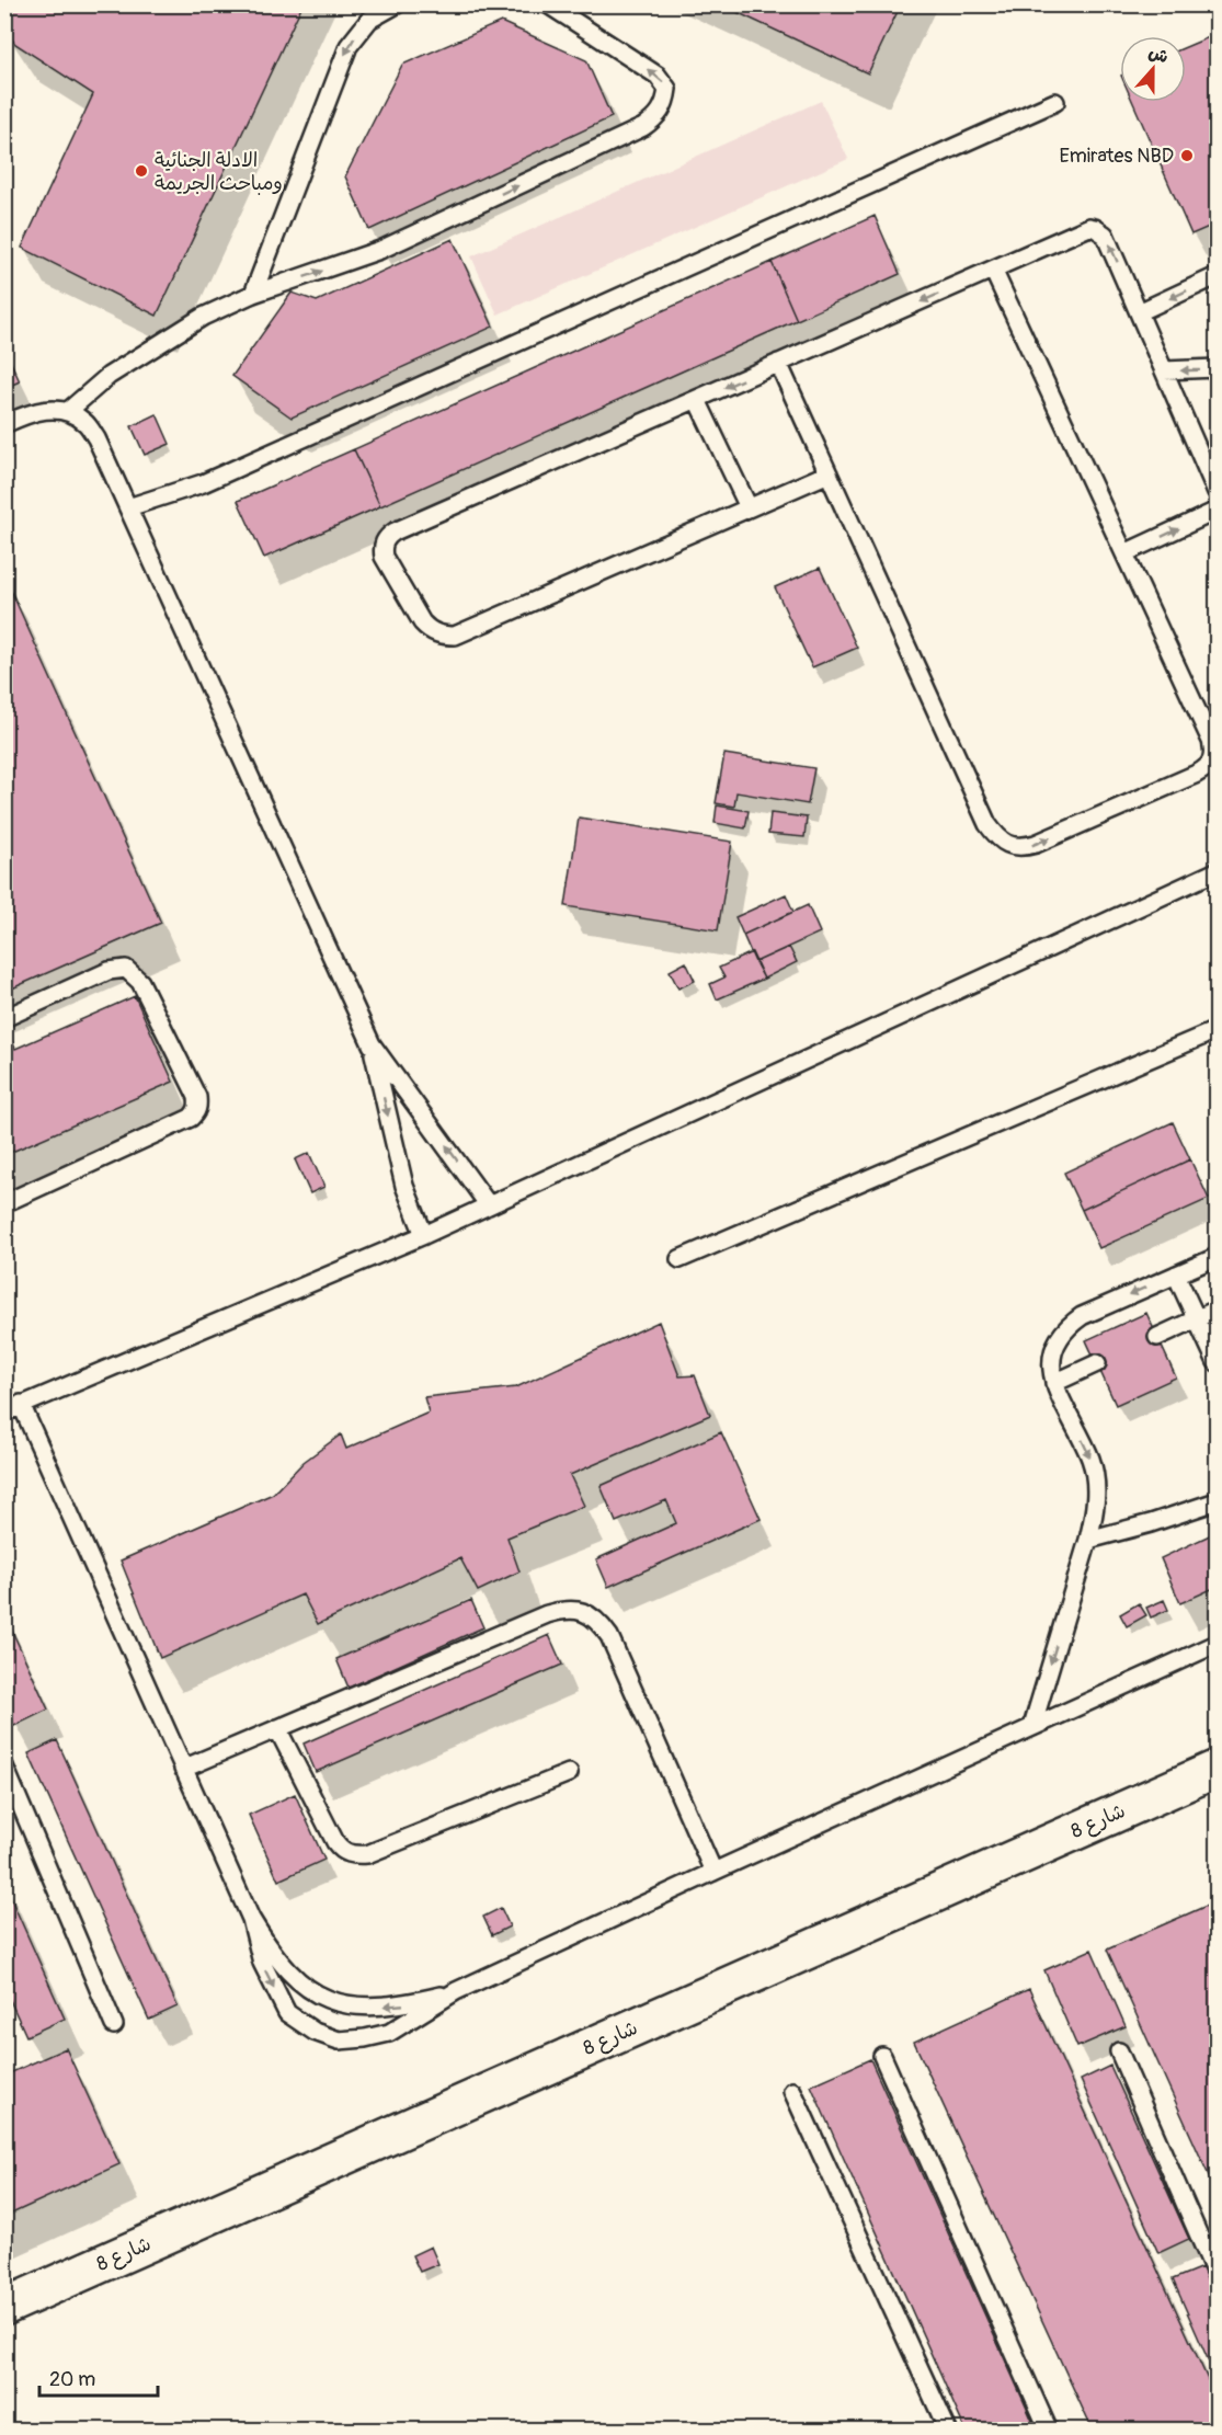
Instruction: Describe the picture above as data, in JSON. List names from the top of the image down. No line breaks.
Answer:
{"streets":{"street":["شارع 8"]},"places":["Emirates NBD","الادلة الجنائية ومباحث الجريمة"],"scale_bar":"20 m","north":"top"}
